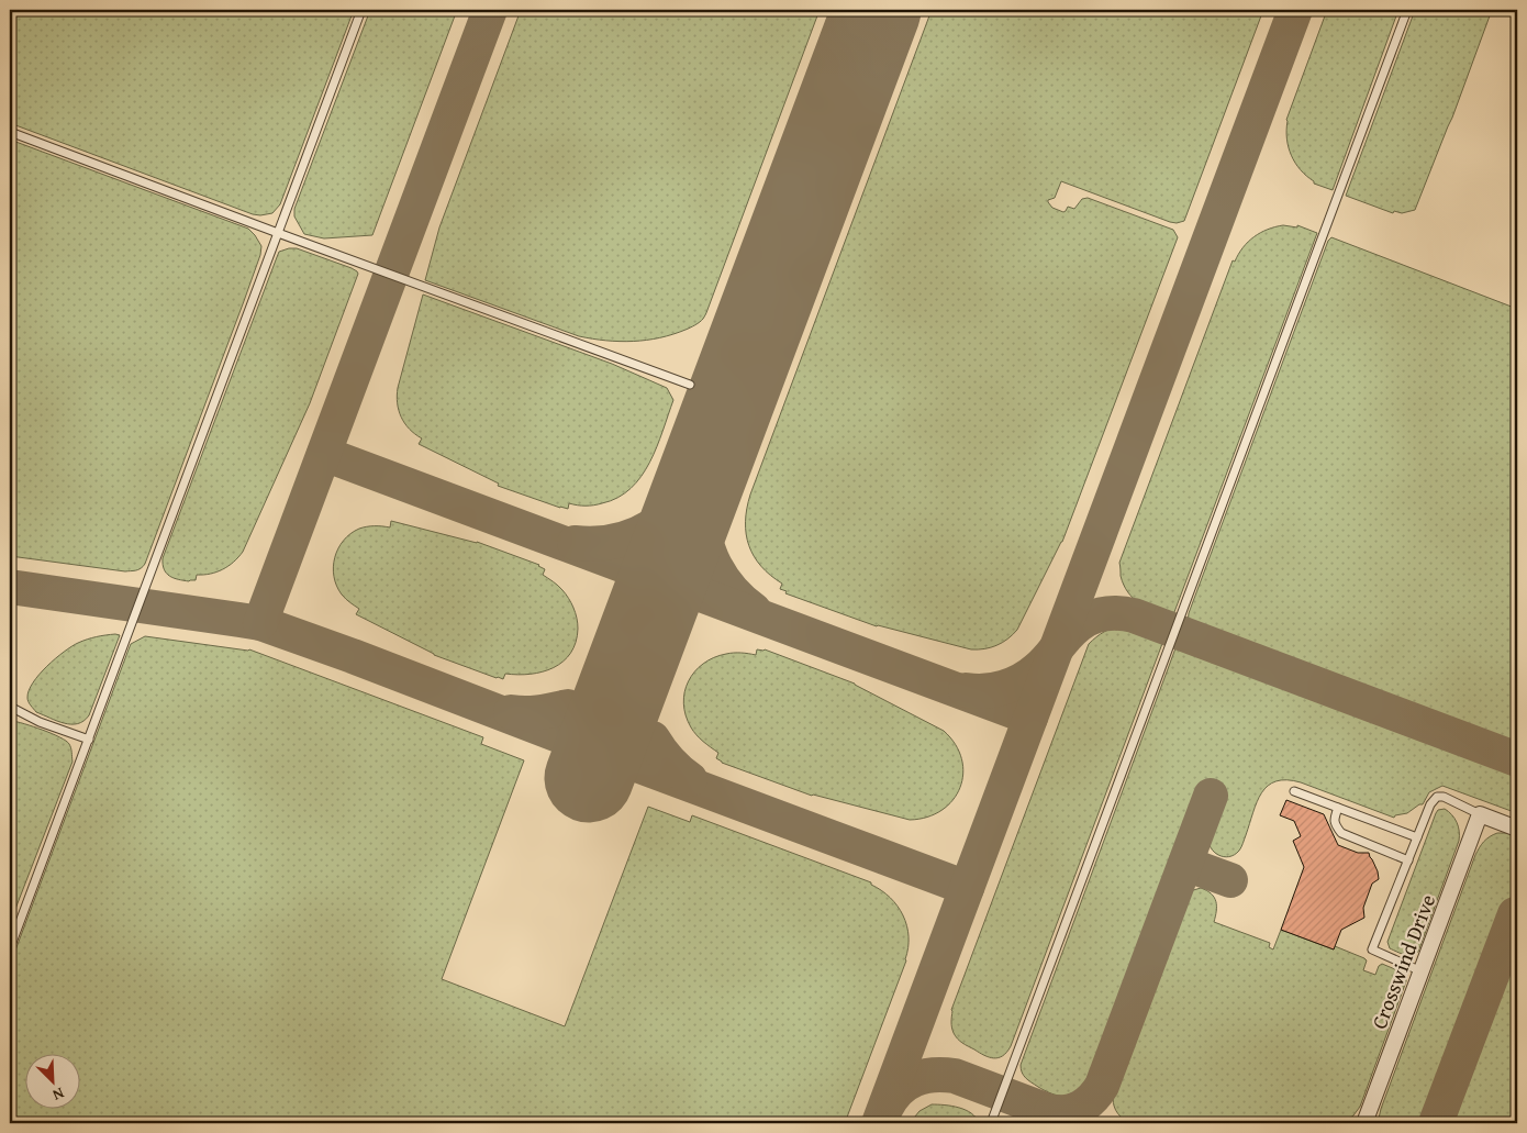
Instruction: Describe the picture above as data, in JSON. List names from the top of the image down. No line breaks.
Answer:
{"streets":{"street":["Crosswind Drive"]},"north":"bottom right"}
